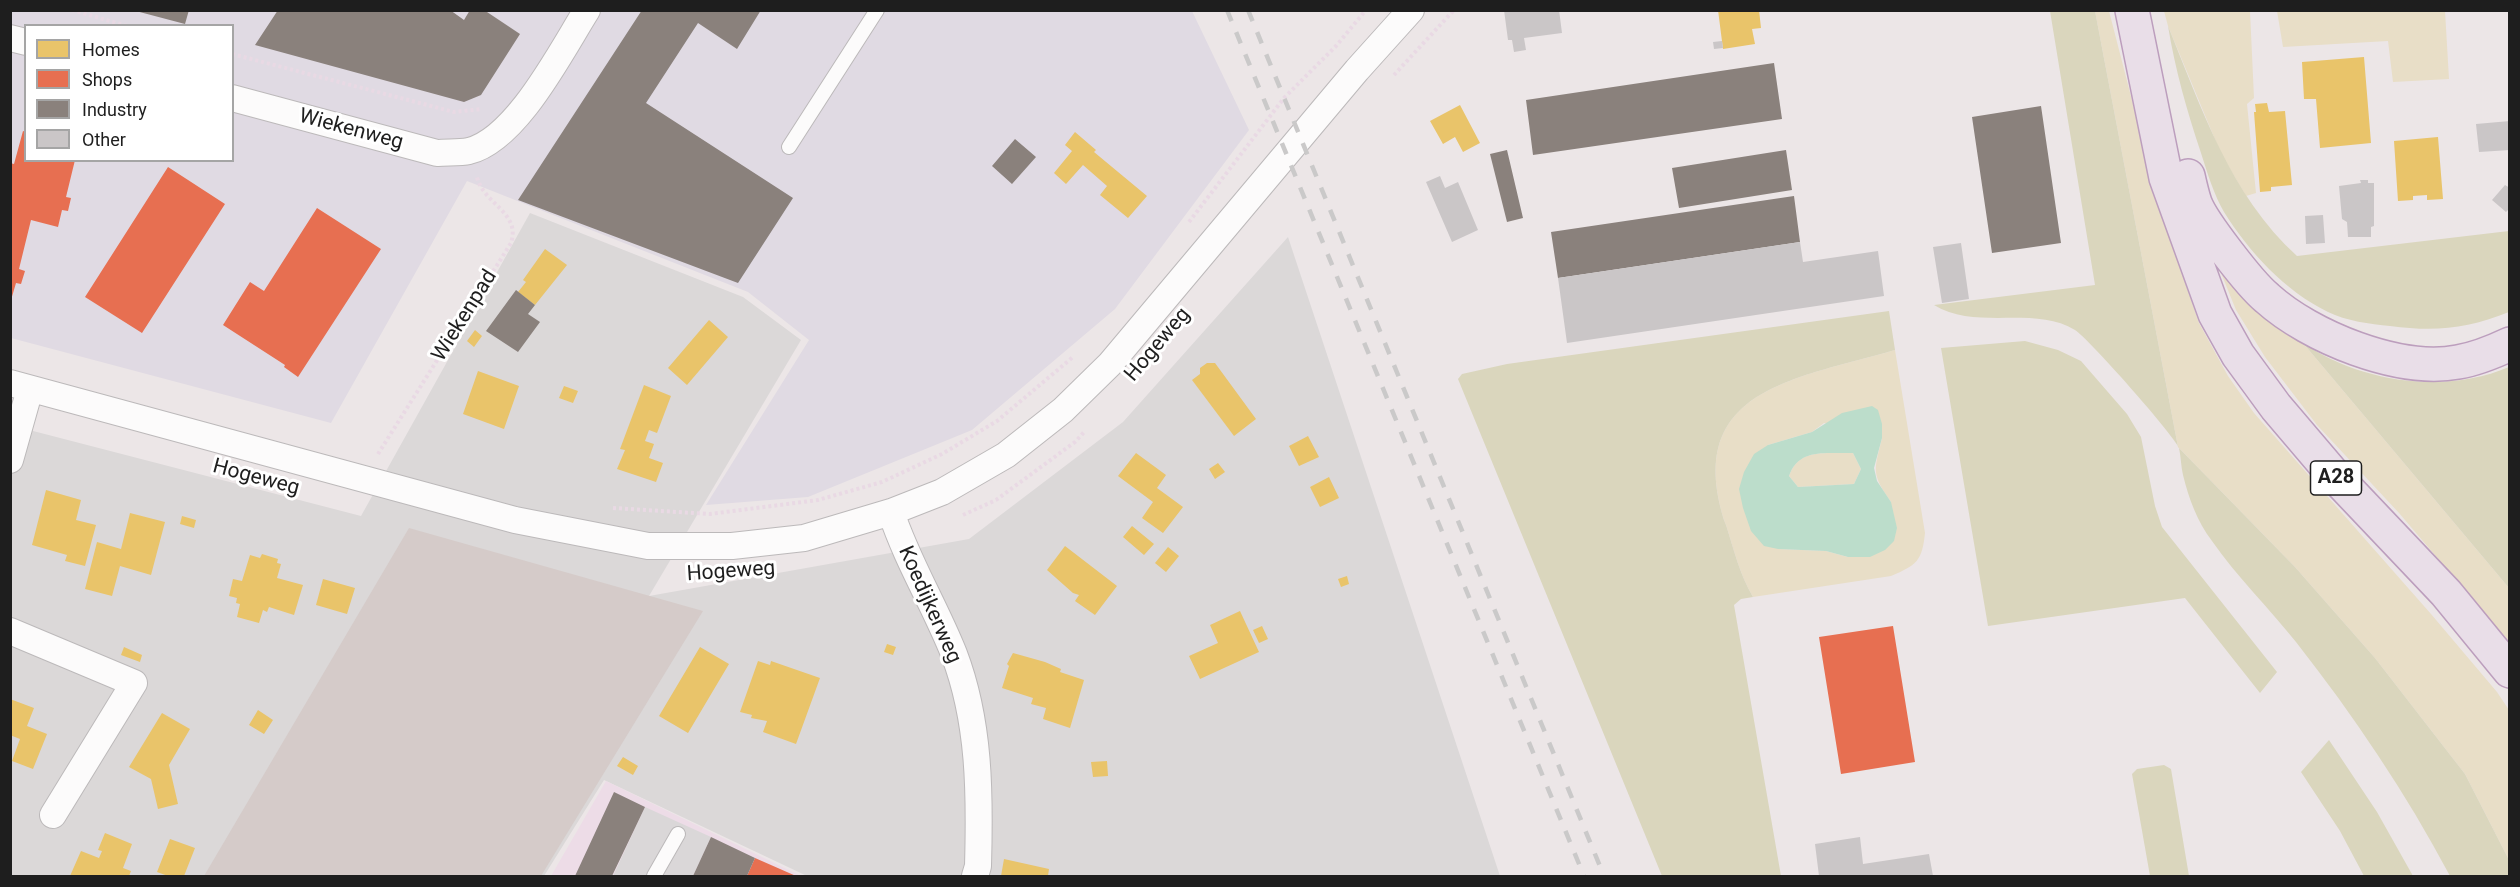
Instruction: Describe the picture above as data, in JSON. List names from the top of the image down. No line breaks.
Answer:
{"streets":{"highway":["A28"],"street":["Wiekenweg","Hogeweg","Koedijkerweg"],"path":["Wiekenpad"]},"crossings":[["Wiekenweg","Wiekenpad"],["Hogeweg","Koedijkerweg"]],"legend":["Homes","Shops","Industry","Other"]}
